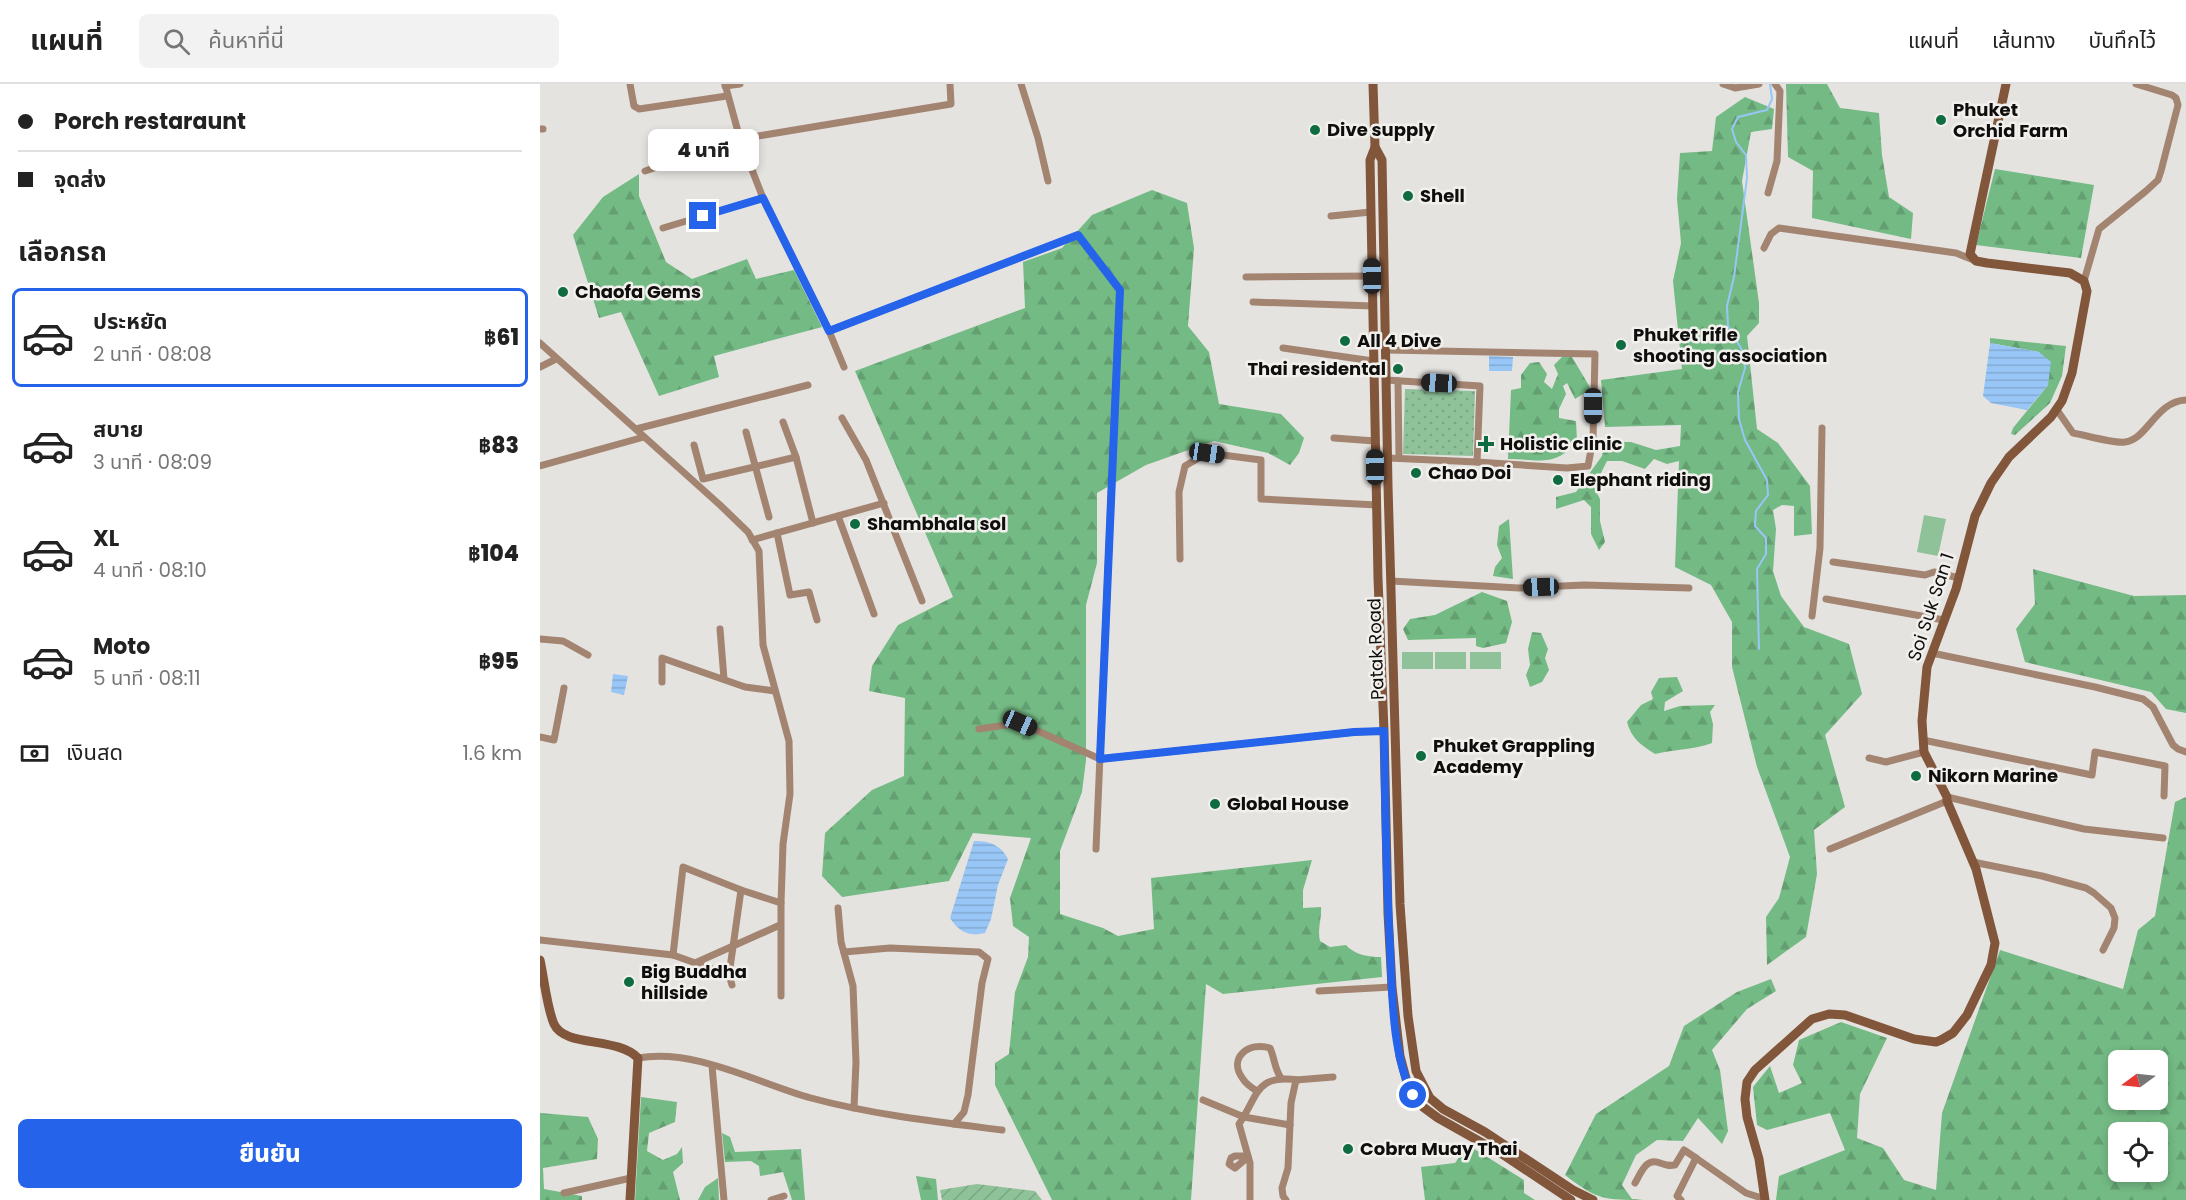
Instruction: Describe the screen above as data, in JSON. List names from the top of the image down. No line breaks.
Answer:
{"streets":{"main road":["Soi Suk San 1","Patak Road"]},"places":{"other":["Phuket Orchid Farm","Dive supply","Shell","Chaofa Gems","All 4 Dive","Phuket rifle shooting association","Thai residental","Chao Doi","Elephant riding","Shambhala sol","Phuket Grappling Academy","Nikorn Marine","Global House","Big Buddha hillside","Cobra Muay Thai"],"health":["Holistic clinic"]},"north":"left","page":{"header":"แผนที่","search":"ค้นหาที่นี่","nav":["แผนที่","เส้นทาง","บันทึกไว้"],"banner":["Porch restaraunt","จุดส่ง"],"bubble":"4 นาที","heading":"เลือกรถ","list":[{"name":"ประหยัด","note":"2 นาที · 08:08","value":"฿61"},{"name":"สบาย","note":"3 นาที · 08:09","value":"฿83"},{"name":"XL","note":"4 นาที · 08:10","value":"฿104"},{"name":"Moto","note":"5 นาที · 08:11","value":"฿95"}],"pay":["เงินสด","1.6 km"],"buttons":"ยืนยัน"}}
